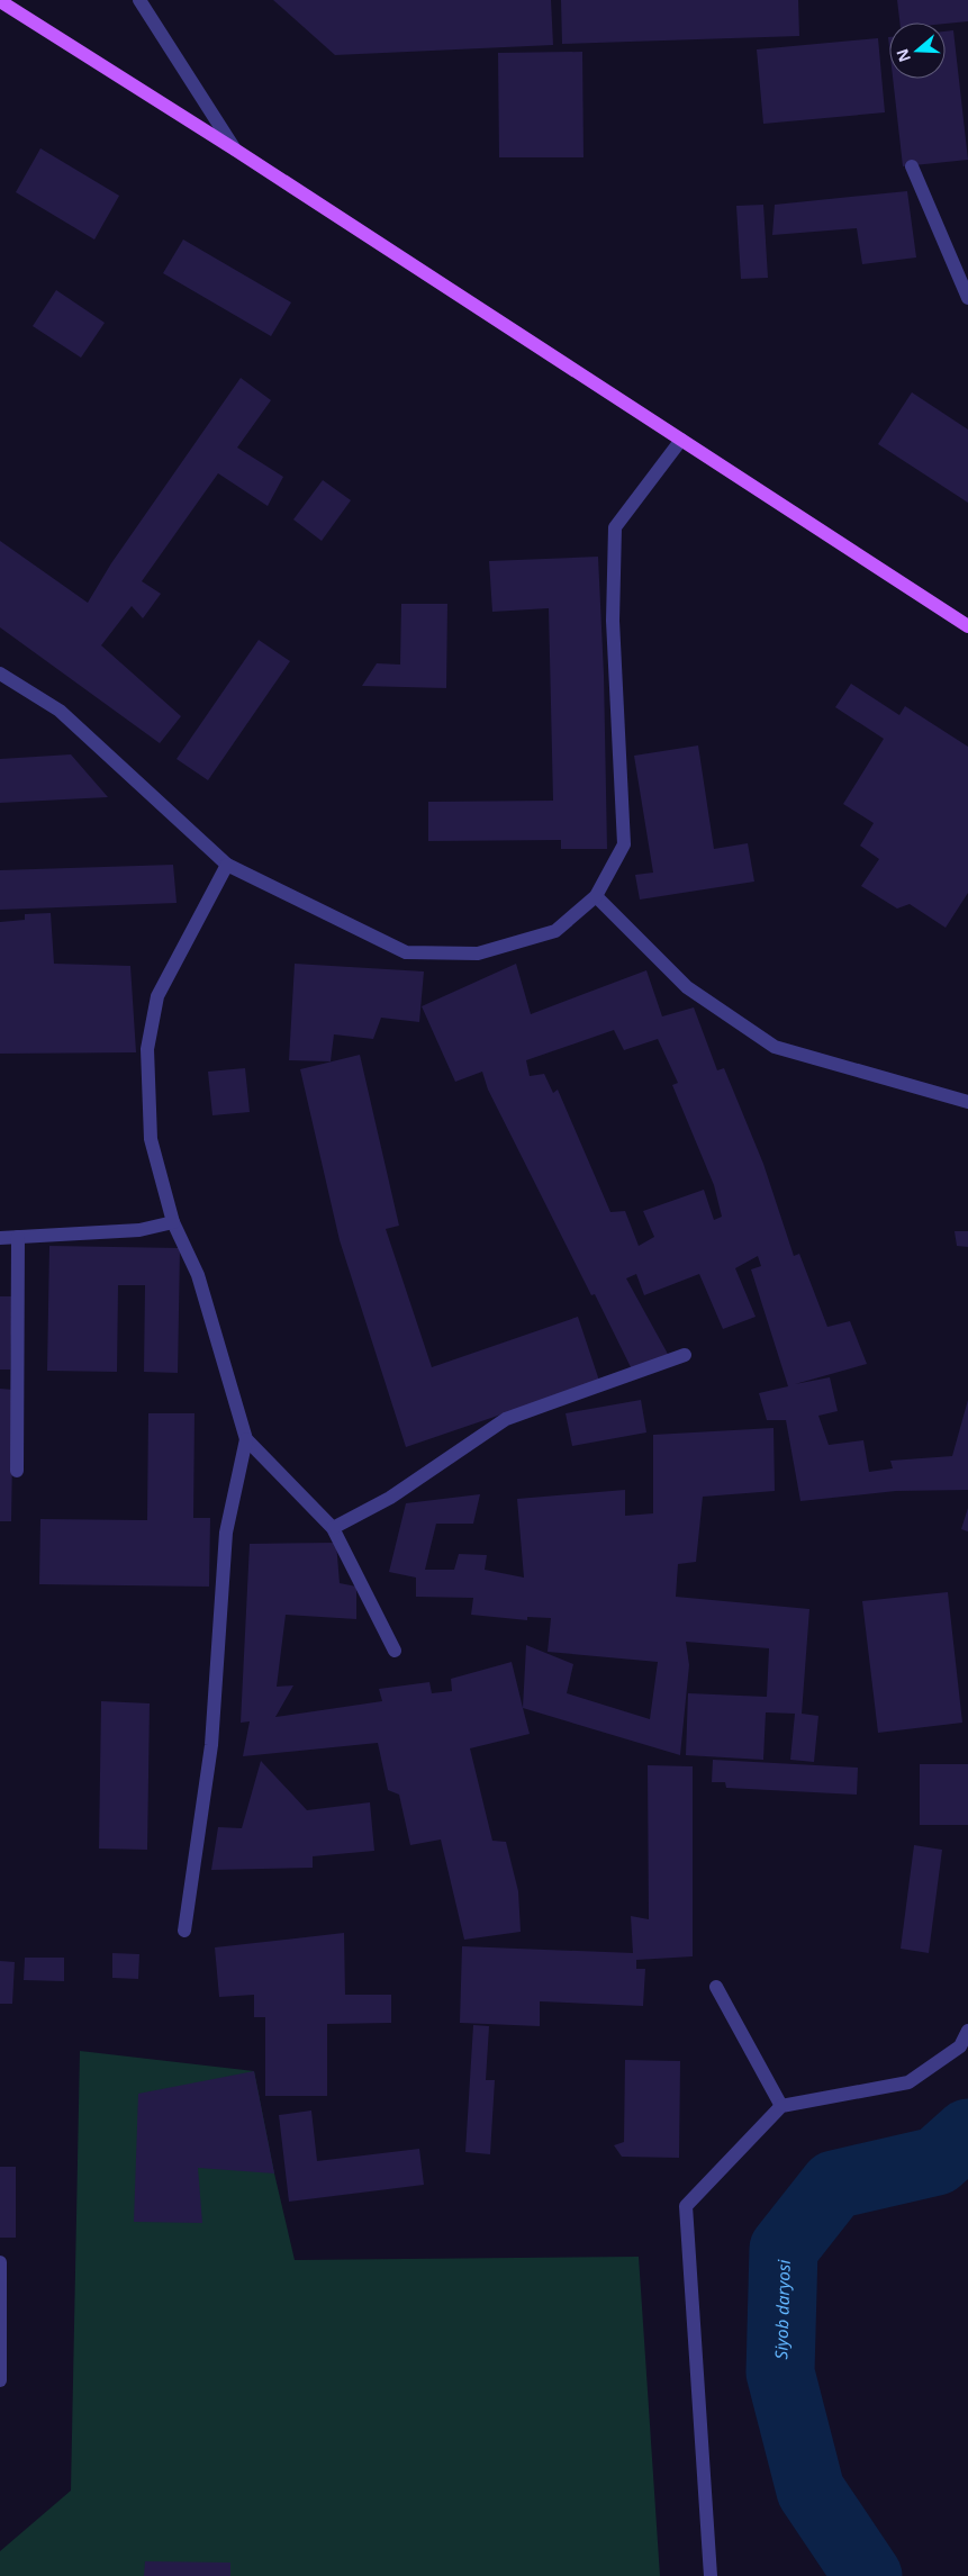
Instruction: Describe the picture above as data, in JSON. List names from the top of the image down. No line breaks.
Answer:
{"water":["Siyob daryosi"],"north":"left"}
